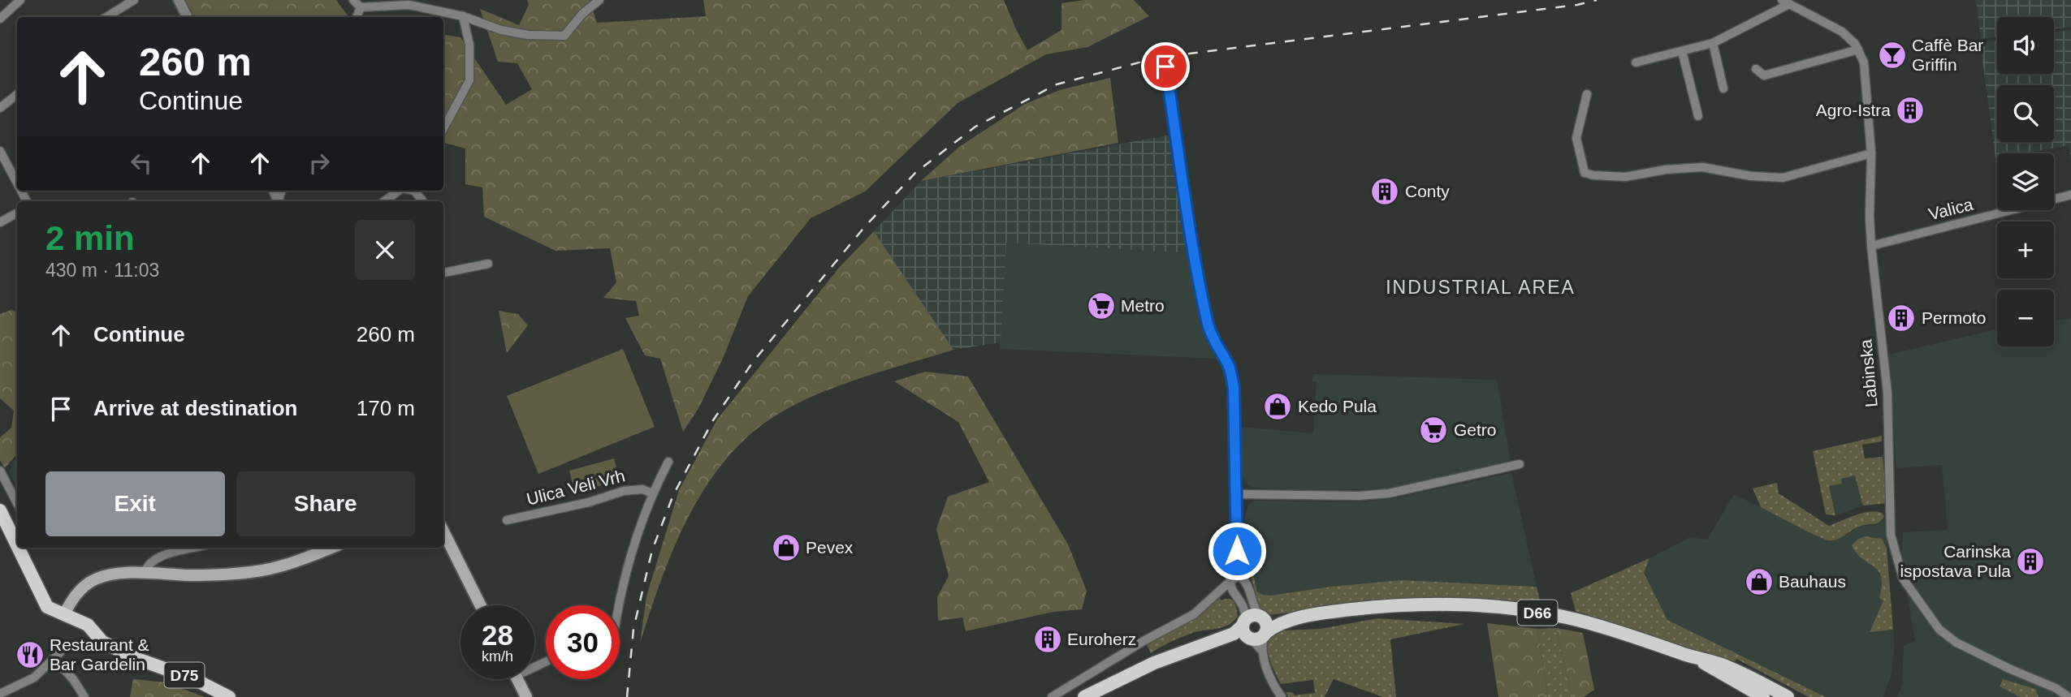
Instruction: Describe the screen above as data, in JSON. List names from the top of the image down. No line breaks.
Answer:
{"streets":{"main road":["D66","D75"],"street":["Valica","Labinska","Ulica Veli Vrh"]},"crossings":[["Valica","Labinska"]],"districts":["INDUSTRIAL AREA"],"places":{"bar":["Caffè Bar Griffin"],"building":["Agro-Istra","Conty","Permoto","Carinska ispostava Pula","Euroherz"],"supermarket":["Metro","Getro"],"shop":["Kedo Pula","Pevex","Bauhaus"],"restaurant":["Restaurant & Bar Gardelin"]},"page":{"map_buttons":["+","−"],"turn":["260 m","Continue"],"heading":["2 min","430 m · 11:03"],"list":[{"name":"Continue","value":"260 m"},{"name":"Arrive at destination","value":"170 m"}],"buttons":["Exit","Share"],"speed":"28 km/h","limit":"30"}}
